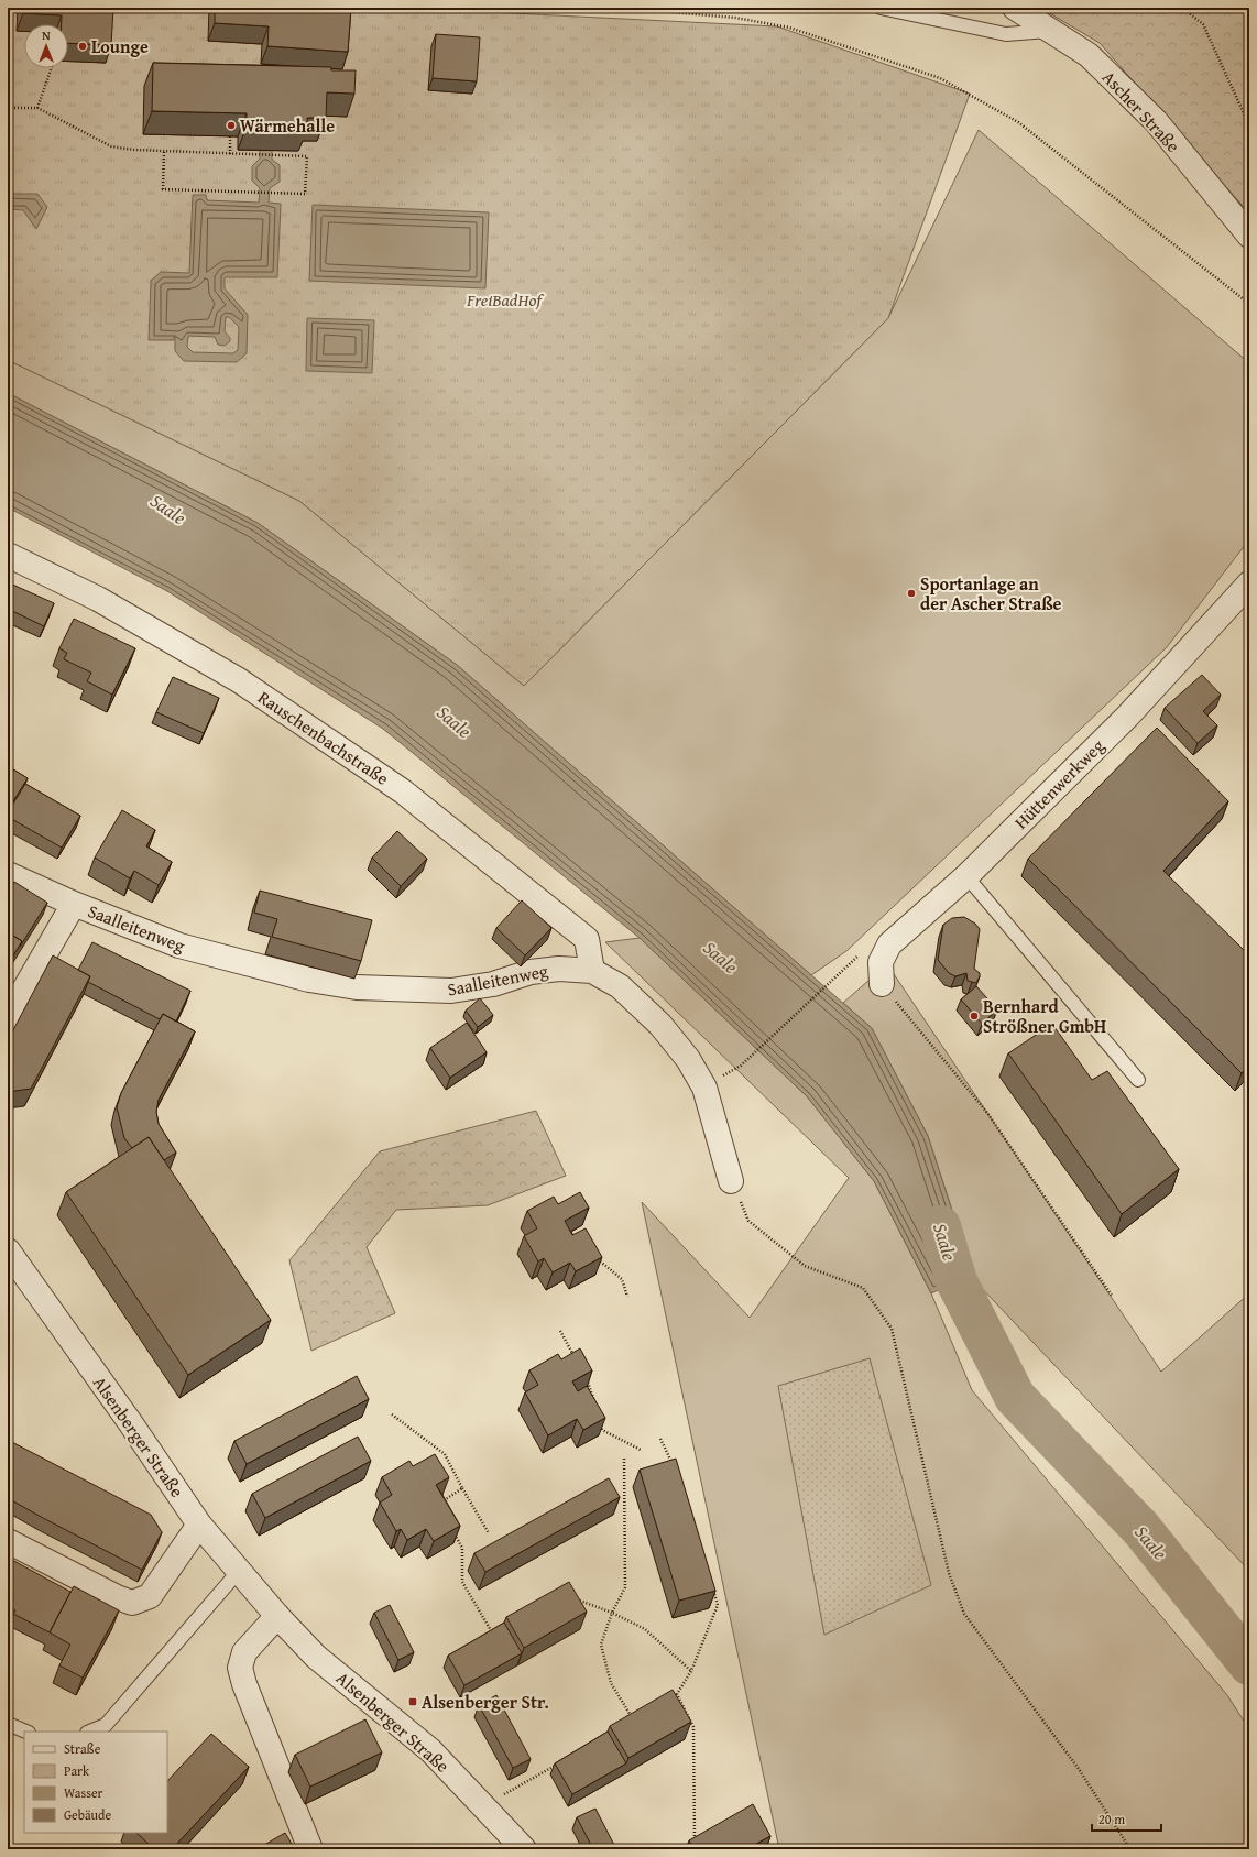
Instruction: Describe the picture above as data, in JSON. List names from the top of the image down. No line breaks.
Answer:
{"streets":{"street":["Ascher Straße","Rauschenbachstraße","Hüttenwerkweg","Saalleitenweg","Alsenberger Straße"]},"crossings":[["Rauschenbachstraße","Saalleitenweg"]],"water":["Saale"],"parks":["FreiBadHof"],"places":{"other":["Lounge","Wärmehalle","Sportanlage an der Ascher Straße","Bernhard Strößner GmbH"],"transit":["Alsenberger Str."]},"legend":["Straße","Park","Wasser","Gebäude"],"scale_bar":"20 m","north":"top"}
